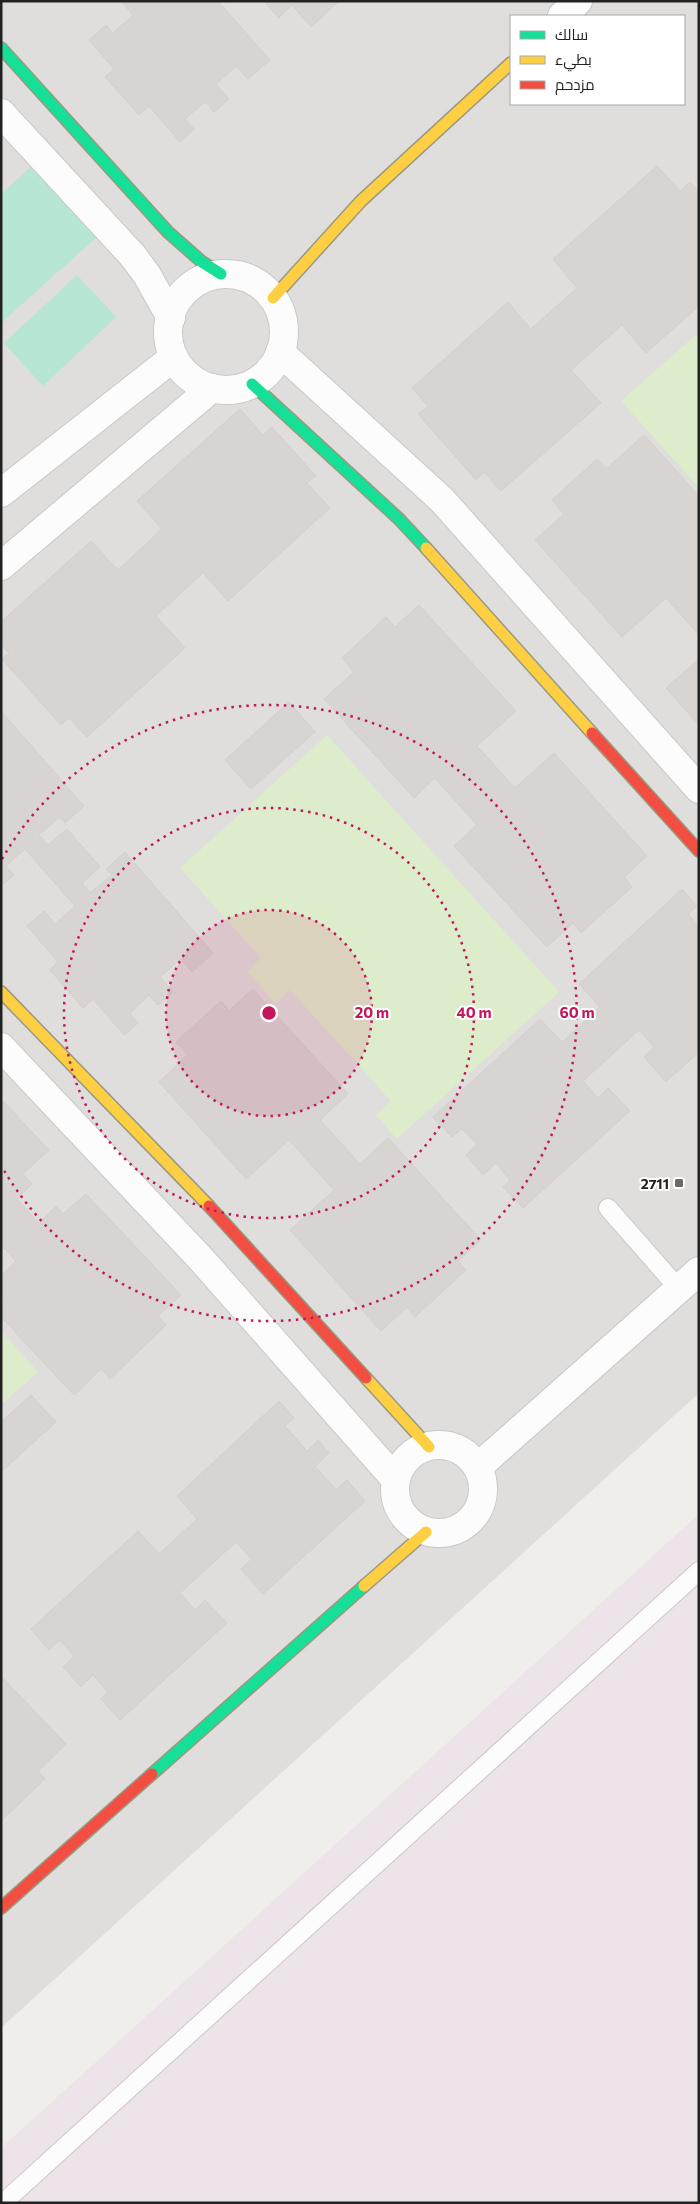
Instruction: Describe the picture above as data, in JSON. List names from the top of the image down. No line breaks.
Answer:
{"places":{"transit":["2711"]},"legend":["سالك","بطيء","مزدحم"],"rings":["20 m","40 m","60 m"]}
